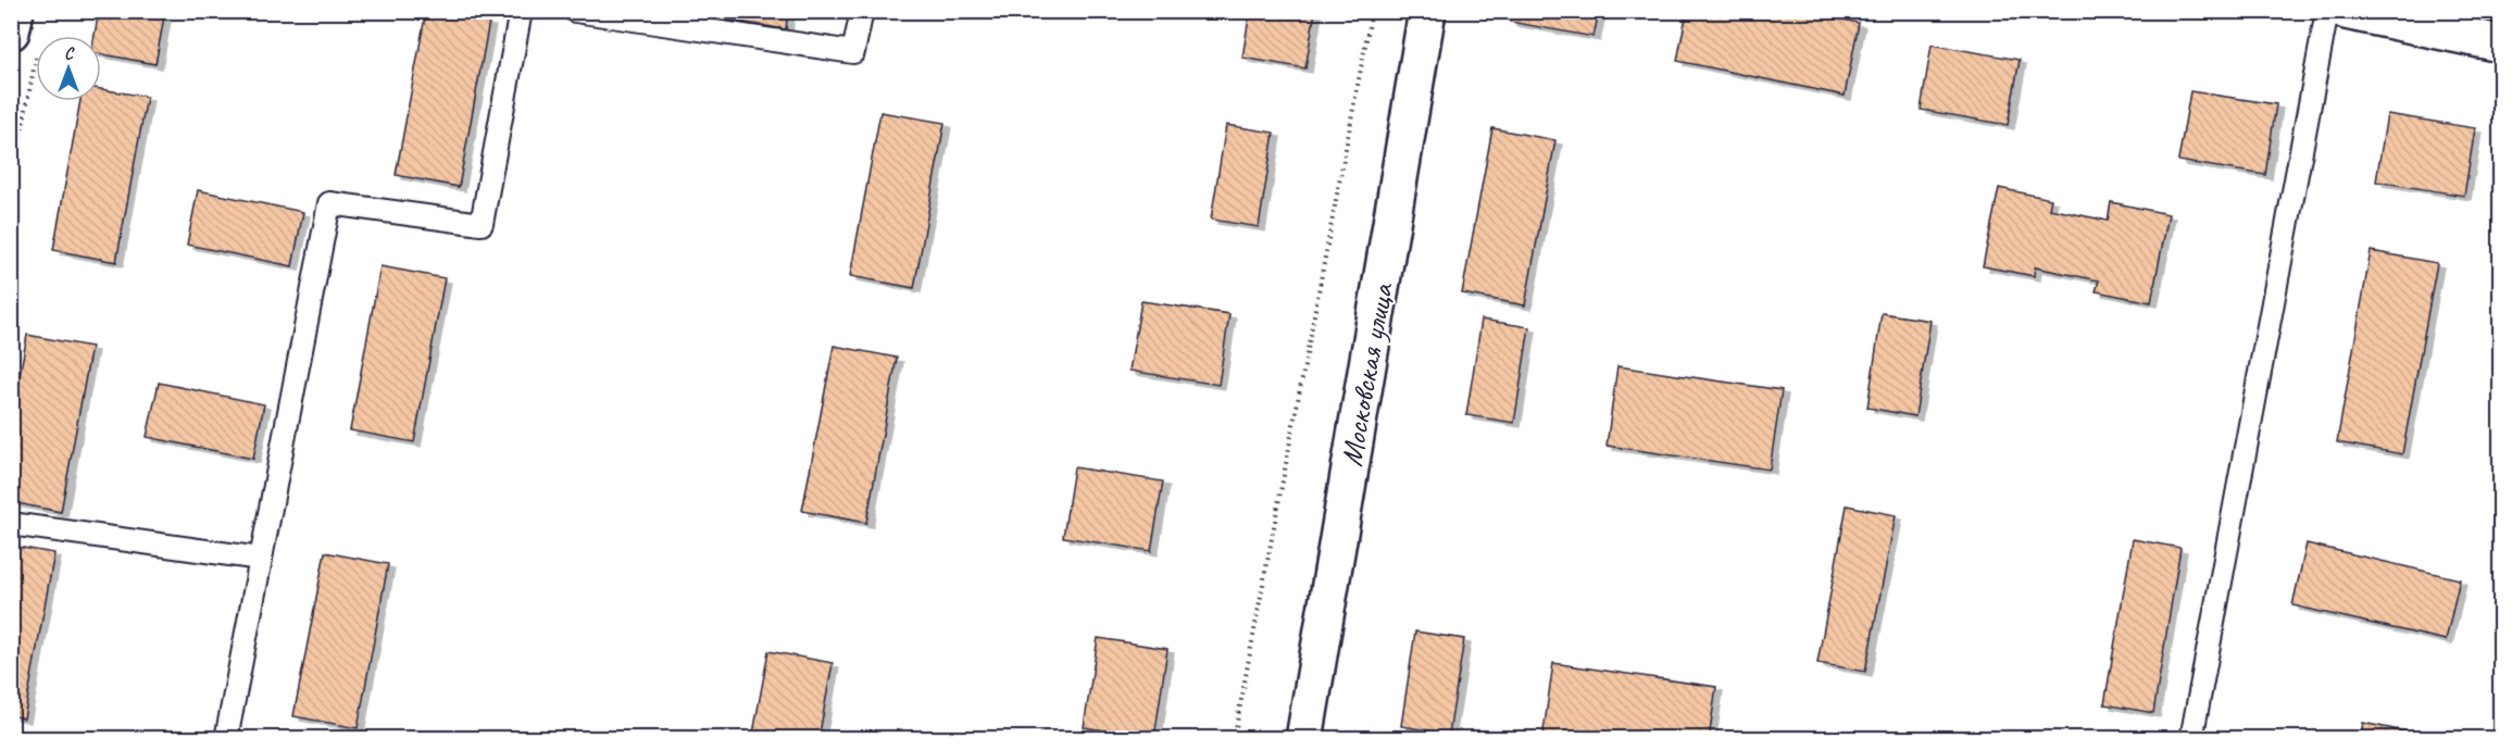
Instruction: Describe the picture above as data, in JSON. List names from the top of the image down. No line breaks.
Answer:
{"streets":{"street":["Московская улица"]},"north":"top"}
